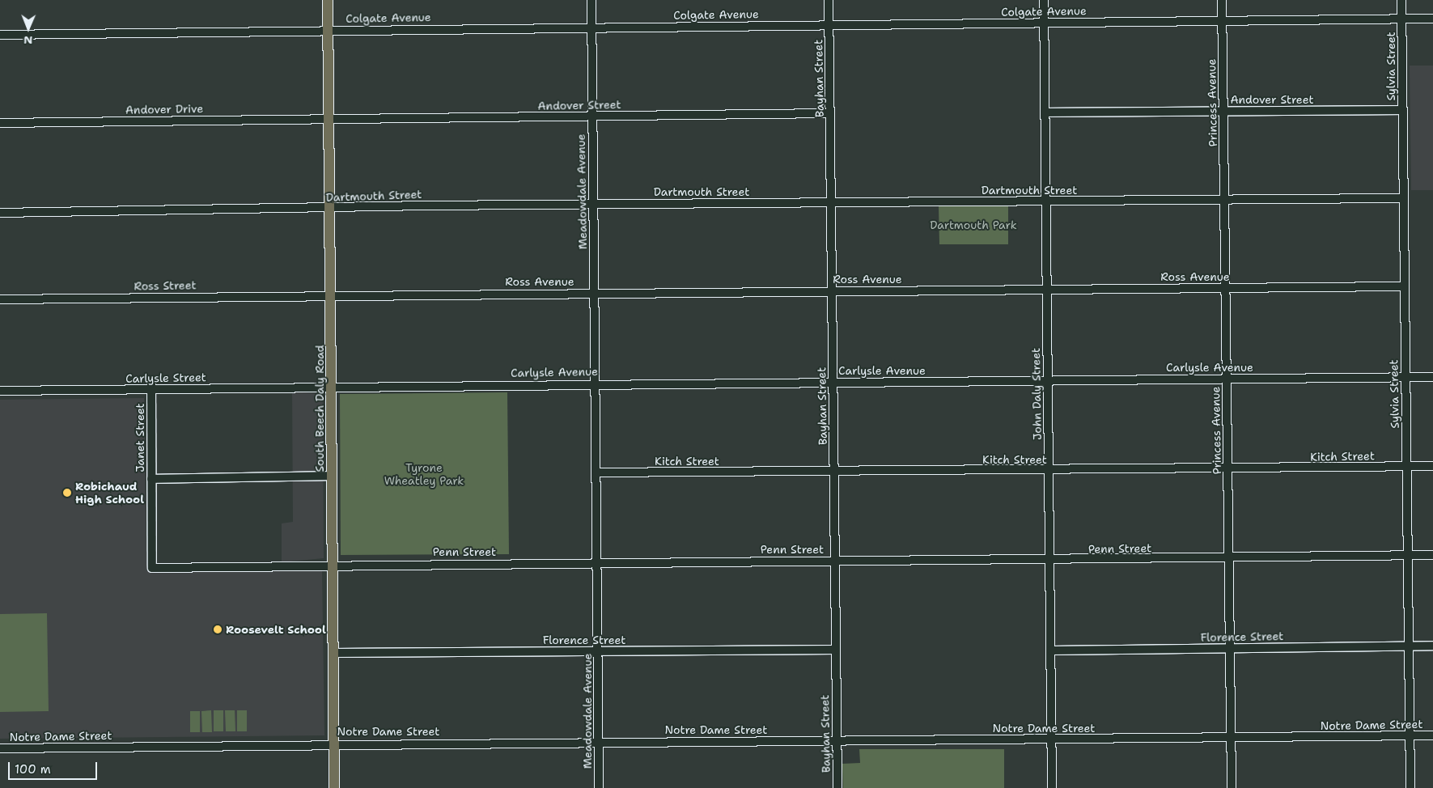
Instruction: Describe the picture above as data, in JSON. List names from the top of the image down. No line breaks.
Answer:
{"streets":{"main road":["South Beech Daly Road"],"street":["Colgate Avenue","Sylvia Street","Bayhan Street","Andover Street","Princess Avenue","Andover Drive","Dartmouth Street","Meadowdale Avenue","Ross Avenue","Ross Street","Carlysle Avenue","Carlysle Street","John Daly Street","Janet Street","Kitch Street","Penn Street","Florence Street","Notre Dame Street"]},"crossings":[["Colgate Avenue","Sylvia Street"],["Colgate Avenue","Bayhan Street"],["Colgate Avenue","Princess Avenue"],["Colgate Avenue","Meadowdale Avenue"],["Colgate Avenue","John Daly Street"],["Colgate Avenue","South Beech Daly Road"],["Sylvia Street","Andover Street"],["Sylvia Street","Dartmouth Street"],["Sylvia Street","Ross Avenue"],["Sylvia Street","Carlysle Avenue"],["Sylvia Street","Kitch Street"],["Sylvia Street","Penn Street"],["Sylvia Street","Florence Street"],["Sylvia Street","Notre Dame Street"],["Bayhan Street","Andover Street"],["Bayhan Street","Dartmouth Street"],["Bayhan Street","Ross Avenue"],["Bayhan Street","Carlysle Avenue"],["Bayhan Street","Kitch Street"],["Bayhan Street","Penn Street"],["Bayhan Street","Florence Street"],["Bayhan Street","Notre Dame Street"],["Andover Street","Princess Avenue"],["Andover Street","Andover Drive"],["Andover Street","Meadowdale Avenue"],["Andover Street","John Daly Street"],["Andover Street","South Beech Daly Road"],["Princess Avenue","Dartmouth Street"],["Princess Avenue","Ross Avenue"],["Princess Avenue","Carlysle Avenue"],["Princess Avenue","Kitch Street"],["Princess Avenue","Penn Street"],["Princess Avenue","Florence Street"],["Princess Avenue","Notre Dame Street"],["Andover Drive","South Beech Daly Road"],["Dartmouth Street","Meadowdale Avenue"],["Dartmouth Street","John Daly Street"],["Dartmouth Street","South Beech Daly Road"],["Meadowdale Avenue","Ross Avenue"],["Meadowdale Avenue","Carlysle Avenue"],["Meadowdale Avenue","Kitch Street"],["Meadowdale Avenue","Penn Street"],["Meadowdale Avenue","Florence Street"],["Meadowdale Avenue","Notre Dame Street"],["Ross Avenue","Ross Street"],["Ross Avenue","John Daly Street"],["Ross Avenue","South Beech Daly Road"],["Ross Street","South Beech Daly Road"],["Carlysle Avenue","Carlysle Street"],["Carlysle Avenue","John Daly Street"],["Carlysle Avenue","South Beech Daly Road"],["Carlysle Street","South Beech Daly Road"],["Carlysle Street","Janet Street"],["John Daly Street","Kitch Street"],["John Daly Street","Penn Street"],["John Daly Street","Florence Street"],["John Daly Street","Notre Dame Street"],["South Beech Daly Road","Penn Street"],["South Beech Daly Road","Florence Street"],["South Beech Daly Road","Notre Dame Street"],["Janet Street","Penn Street"]],"parks":["Dartmouth Park","Tyrone Wheatley Park"],"places":["Robichaud High School","Roosevelt School"],"scale_bar":"100 m","north":"bottom"}
